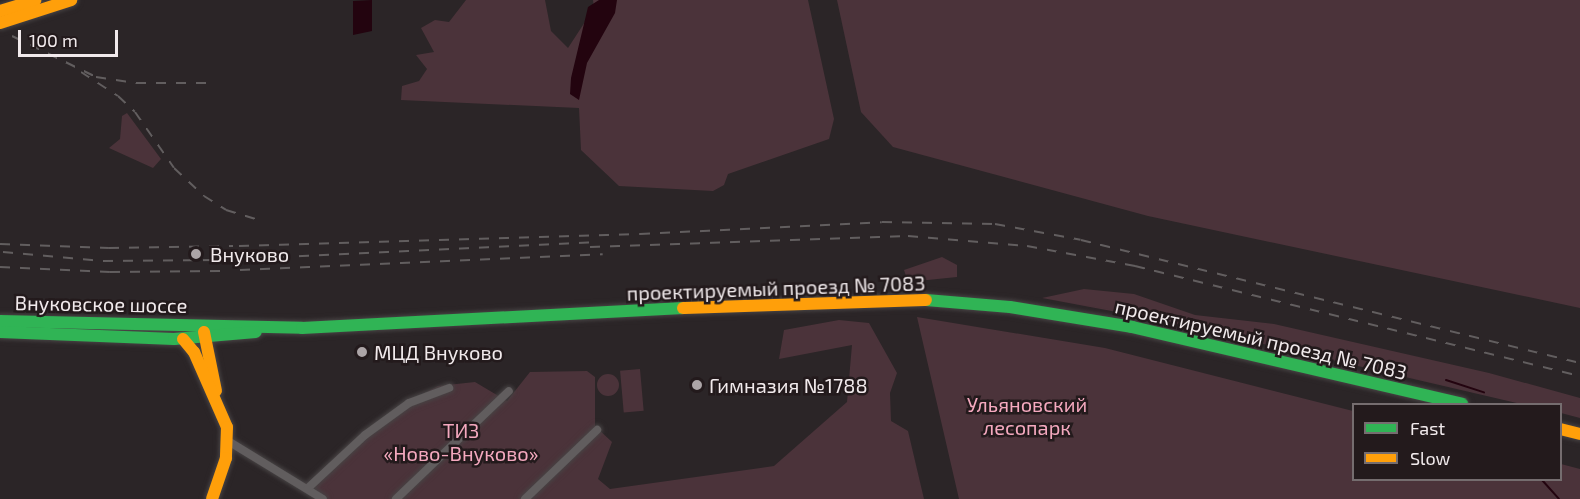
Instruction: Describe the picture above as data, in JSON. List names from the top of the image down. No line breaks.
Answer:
{"streets":{"main road":["проектируемый проезд № 7083","Внуковское шоссе"]},"crossings":[["проектируемый проезд № 7083","Внуковское шоссе"]],"parks":["Ульяновский лесопарк","ТИЗ «Ново-Внуково»"],"places":["Внуково","МЦД Внуково","Гимназия №1788"],"legend":["Fast","Slow"],"scale_bar":"100 m"}
